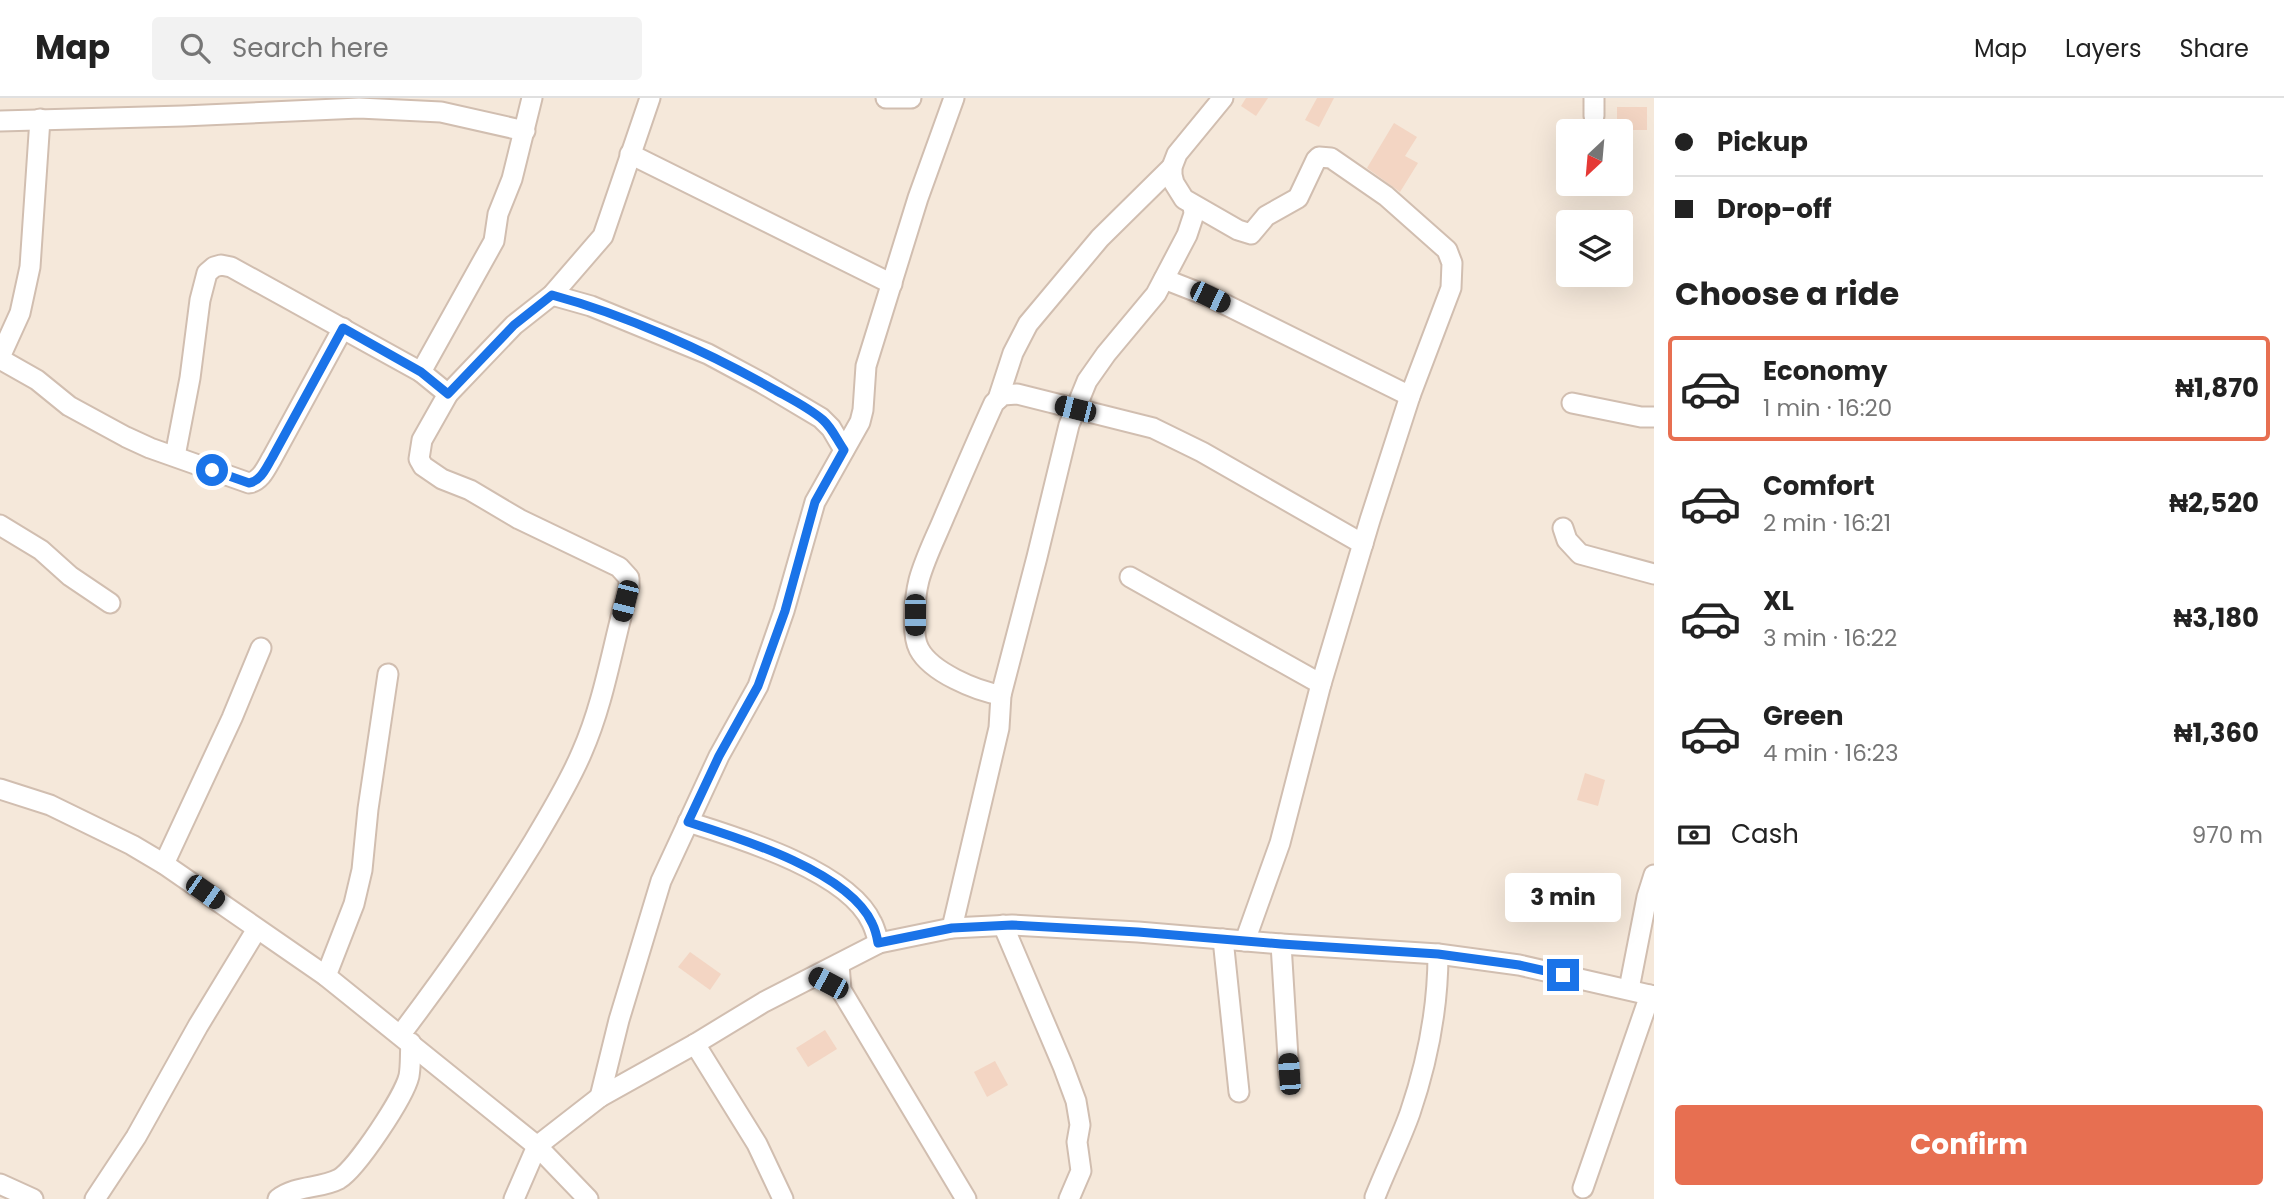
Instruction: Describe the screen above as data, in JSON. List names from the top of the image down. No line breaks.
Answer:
{"north":"bottom left","page":{"header":"Map","search":"Search here","nav":["Map","Layers","Share"],"banner":["Pickup","Drop-off"],"heading":"Choose a ride","list":[{"name":"Economy","note":"1 min · 16:20","value":"₦1,870"},{"name":"Comfort","note":"2 min · 16:21","value":"₦2,520"},{"name":"XL","note":"3 min · 16:22","value":"₦3,180"},{"name":"Green","note":"4 min · 16:23","value":"₦1,360"}],"pay":["Cash","970 m"],"bubble":"3 min","buttons":"Confirm"}}
